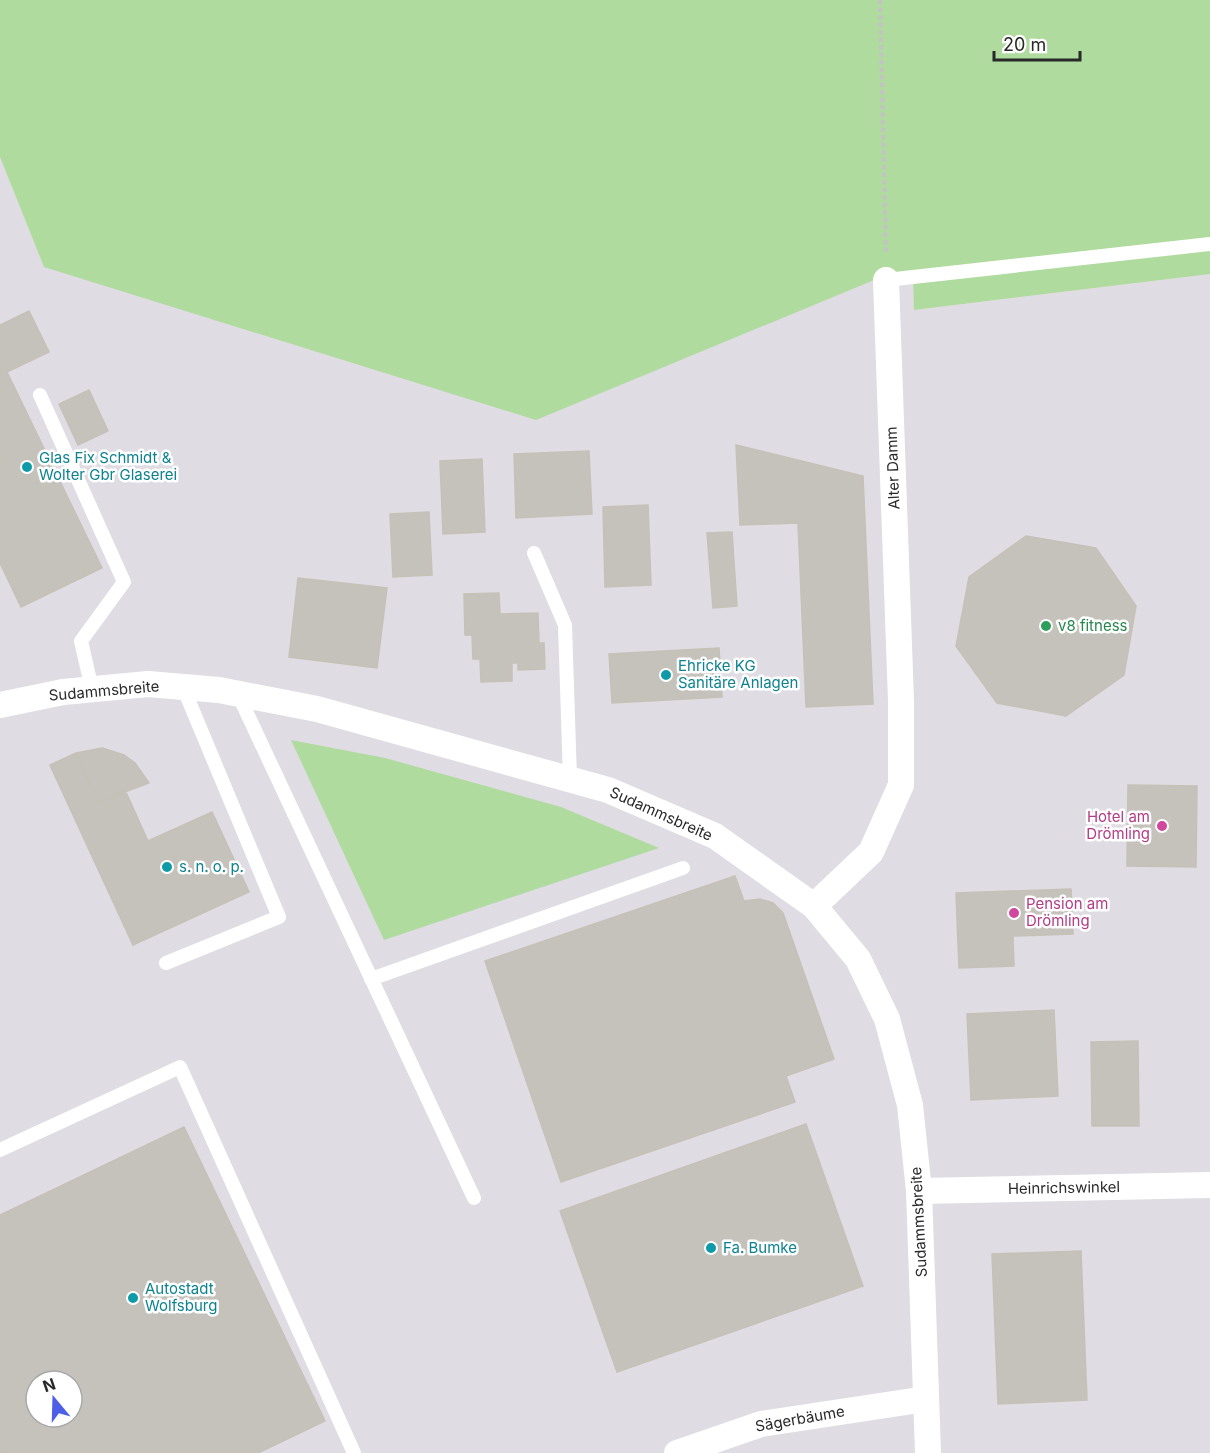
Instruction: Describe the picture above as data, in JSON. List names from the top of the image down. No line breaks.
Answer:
{"streets":{"street":["Alter Damm","Sudammsbreite","Heinrichswinkel","Sägerbäume"]},"crossings":[["Alter Damm","Sudammsbreite"],["Sudammsbreite","Heinrichswinkel"],["Sudammsbreite","Sägerbäume"]],"places":["Glas Fix Schmidt & Wolter Gbr Glaserei","v8 fitness","Ehricke KG Sanitäre Anlagen","Hotel am Drömling","s. n. o. p.","Pension am Drömling","Fa. Bumke","Autostadt Wolfsburg"],"scale_bar":"20 m","north":"top"}
